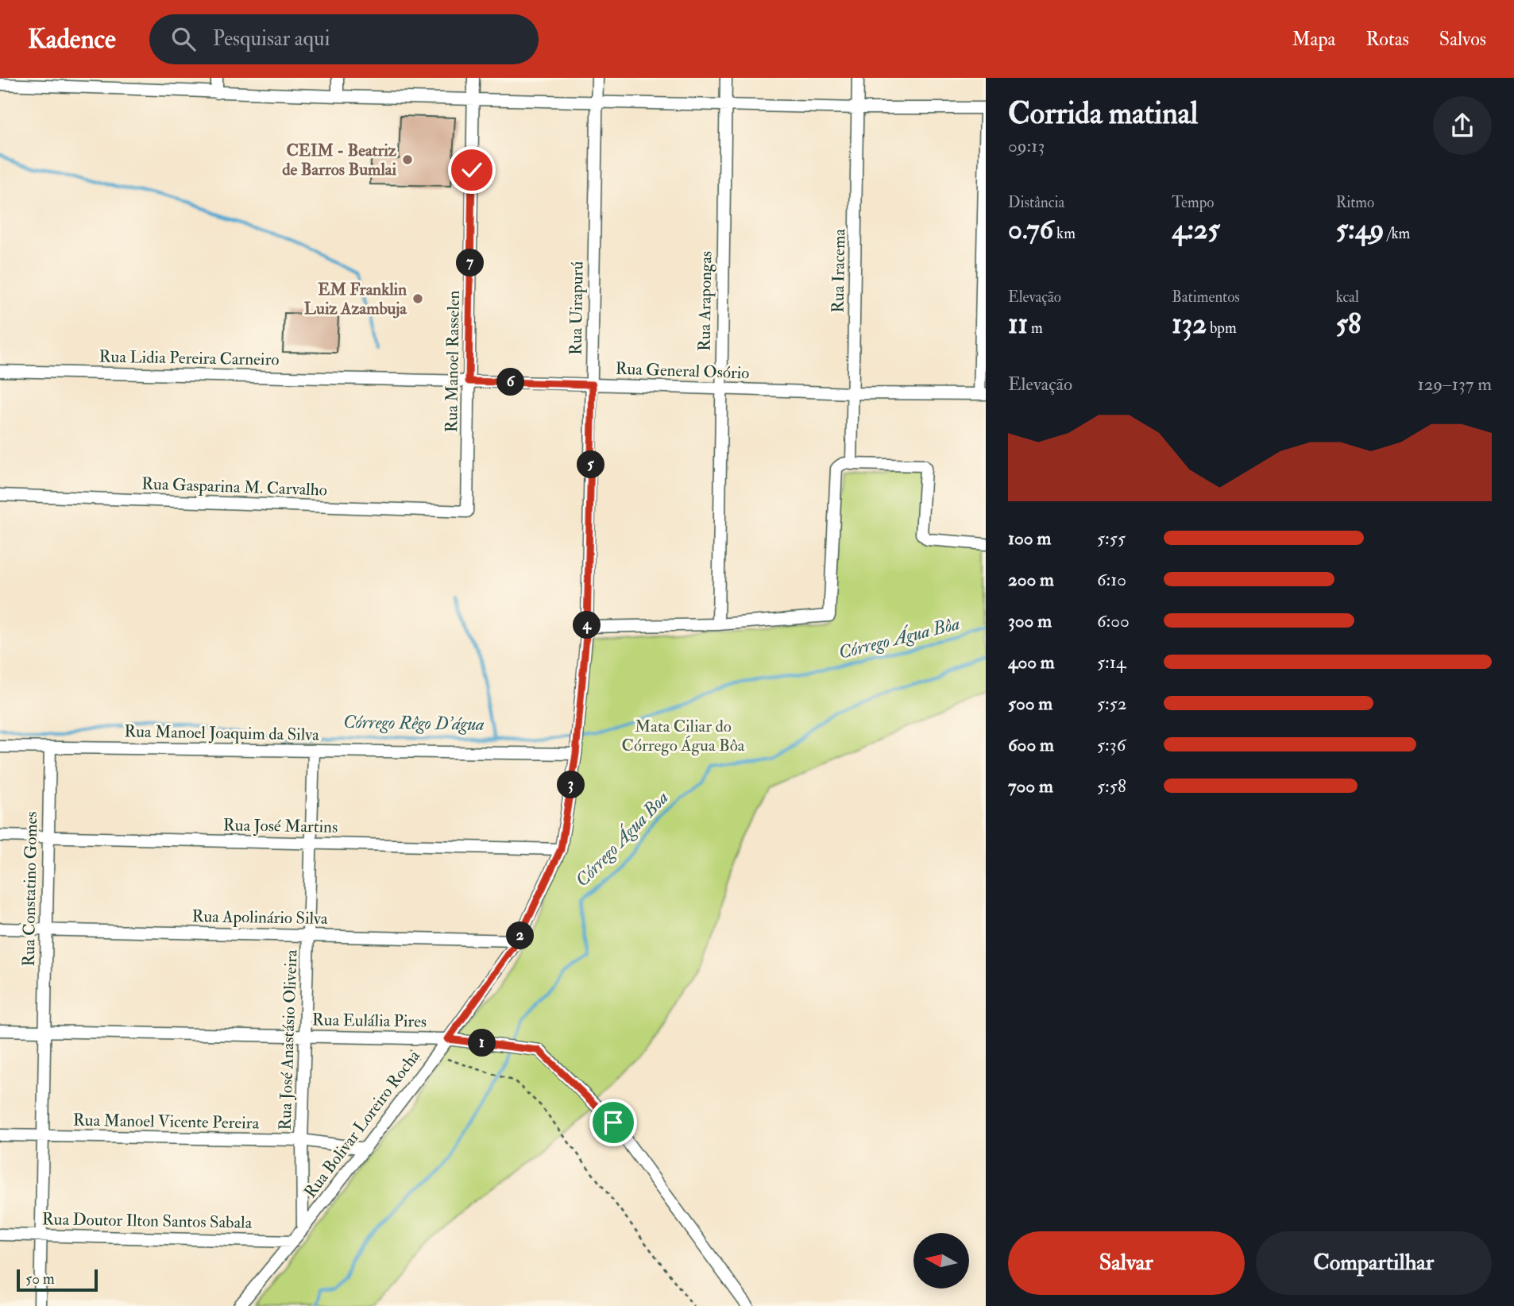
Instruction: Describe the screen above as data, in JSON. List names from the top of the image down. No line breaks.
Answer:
{"streets":{"street":["Rua Iracema","Rua Arapongas","Rua Uirapurú","Rua Lidia Pereira Carneiro","Rua Manoel Rasselen","Rua General Osório","Rua Gasparina M. Carvalho","Rua Manoel Joaquim da Silva","Rua José Martins","Rua Constatino Gomes","Rua Apolinário Silva","Rua Eulália Pires","Rua José Anastásio Oliveira","Rua Manoel Vicente Pereira","Rua Bolivar Loreiro Rocha","Rua Doutor Ilton Santos Sabala"]},"crossings":[["Rua Iracema","Rua General Osório"],["Rua Arapongas","Rua General Osório"],["Rua Uirapurú","Rua General Osório"],["Rua Uirapurú","Rua Bolivar Loreiro Rocha"],["Rua Lidia Pereira Carneiro","Rua General Osório"],["Rua Manoel Rasselen","Rua General Osório"],["Rua Manoel Rasselen","Rua Gasparina M. Carvalho"],["Rua Manoel Joaquim da Silva","Rua Constatino Gomes"],["Rua Manoel Joaquim da Silva","Rua José Anastásio Oliveira"],["Rua Manoel Joaquim da Silva","Rua Bolivar Loreiro Rocha"],["Rua José Martins","Rua Constatino Gomes"],["Rua José Martins","Rua José Anastásio Oliveira"],["Rua José Martins","Rua Bolivar Loreiro Rocha"],["Rua Constatino Gomes","Rua Apolinário Silva"],["Rua Constatino Gomes","Rua Eulália Pires"],["Rua Constatino Gomes","Rua Manoel Vicente Pereira"],["Rua Apolinário Silva","Rua José Anastásio Oliveira"],["Rua Apolinário Silva","Rua Bolivar Loreiro Rocha"],["Rua Eulália Pires","Rua José Anastásio Oliveira"],["Rua Eulália Pires","Rua Bolivar Loreiro Rocha"],["Rua José Anastásio Oliveira","Rua Manoel Vicente Pereira"],["Rua José Anastásio Oliveira","Rua Bolivar Loreiro Rocha"],["Rua Manoel Vicente Pereira","Rua Bolivar Loreiro Rocha"],["Rua Bolivar Loreiro Rocha","Rua Doutor Ilton Santos Sabala"]],"water":["Córrego Água Bôa","Córrego Rêgo D'água","Córrego Água Boa"],"parks":["Mata Ciliar do Córrego Água Bôa"],"places":["CEIM - Beatriz de Barros Bumlai","EM Franklin Luiz Azambuja"],"scale_bar":"50 m","north":"left","page":{"header":"Kadence","search":"Pesquisar aqui","nav":["Mapa","Rotas","Salvos"],"heading":["Corrida matinal","09:13"],"stats":[["Distância","0.76 km"],["Tempo","4:25"],["Ritmo","5:49 /km"],["Elevação","11 m"],["Batimentos","132 bpm"],["kcal","58"]],"pins":["7","6","5","4","3","2","1"],"chart":["Elevação","129–137 m"],"list":[{"name":"100 m","note":"5:55"},{"name":"200 m","note":"6:10"},{"name":"300 m","note":"6:00"},{"name":"400 m","note":"5:14"},{"name":"500 m","note":"5:52"},{"name":"600 m","note":"5:36"},{"name":"700 m","note":"5:58"}],"buttons":["Salvar","Compartilhar"],"scale":"50 m"}}
